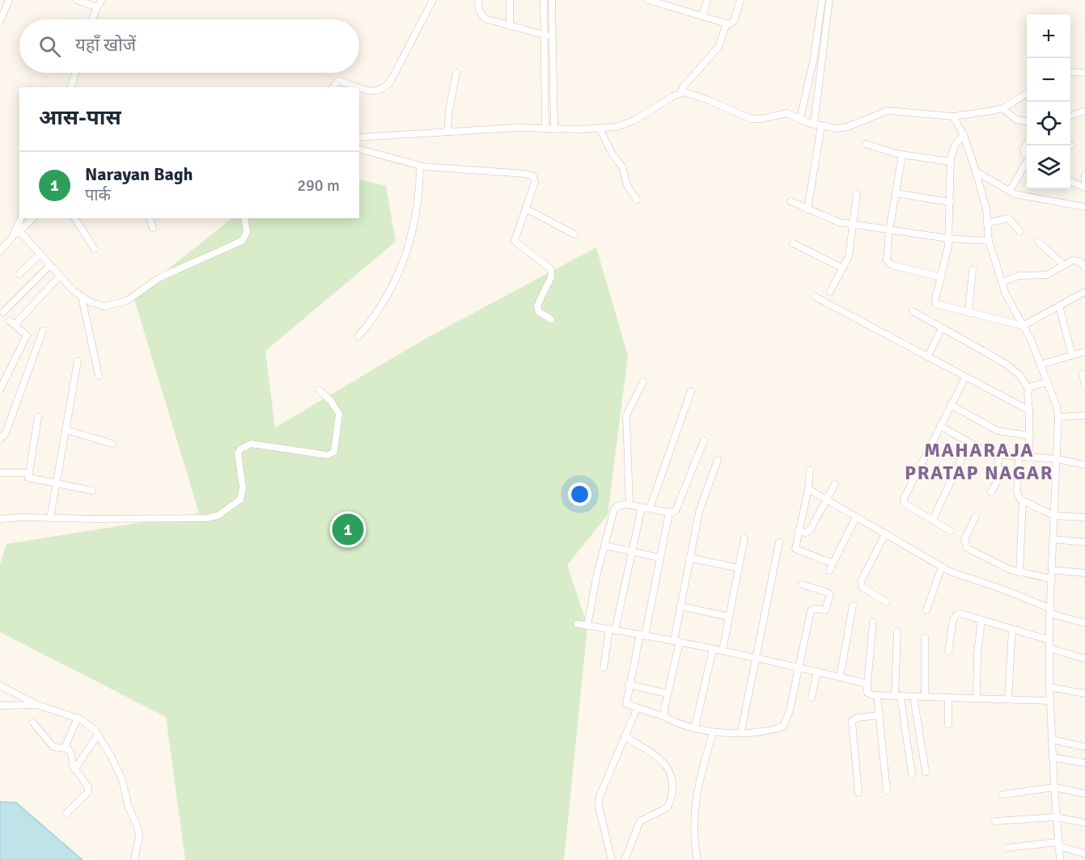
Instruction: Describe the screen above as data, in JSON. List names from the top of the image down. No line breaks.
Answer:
{"districts":["MAHARAJA PRATAP NAGAR"],"page":{"map_buttons":["+","−"],"search":"यहाँ खोजें","heading":"आस-पास","list":[{"mark":"1","name":"Narayan Bagh","note":"पार्क","value":"290 m"}],"pins":"1"}}
